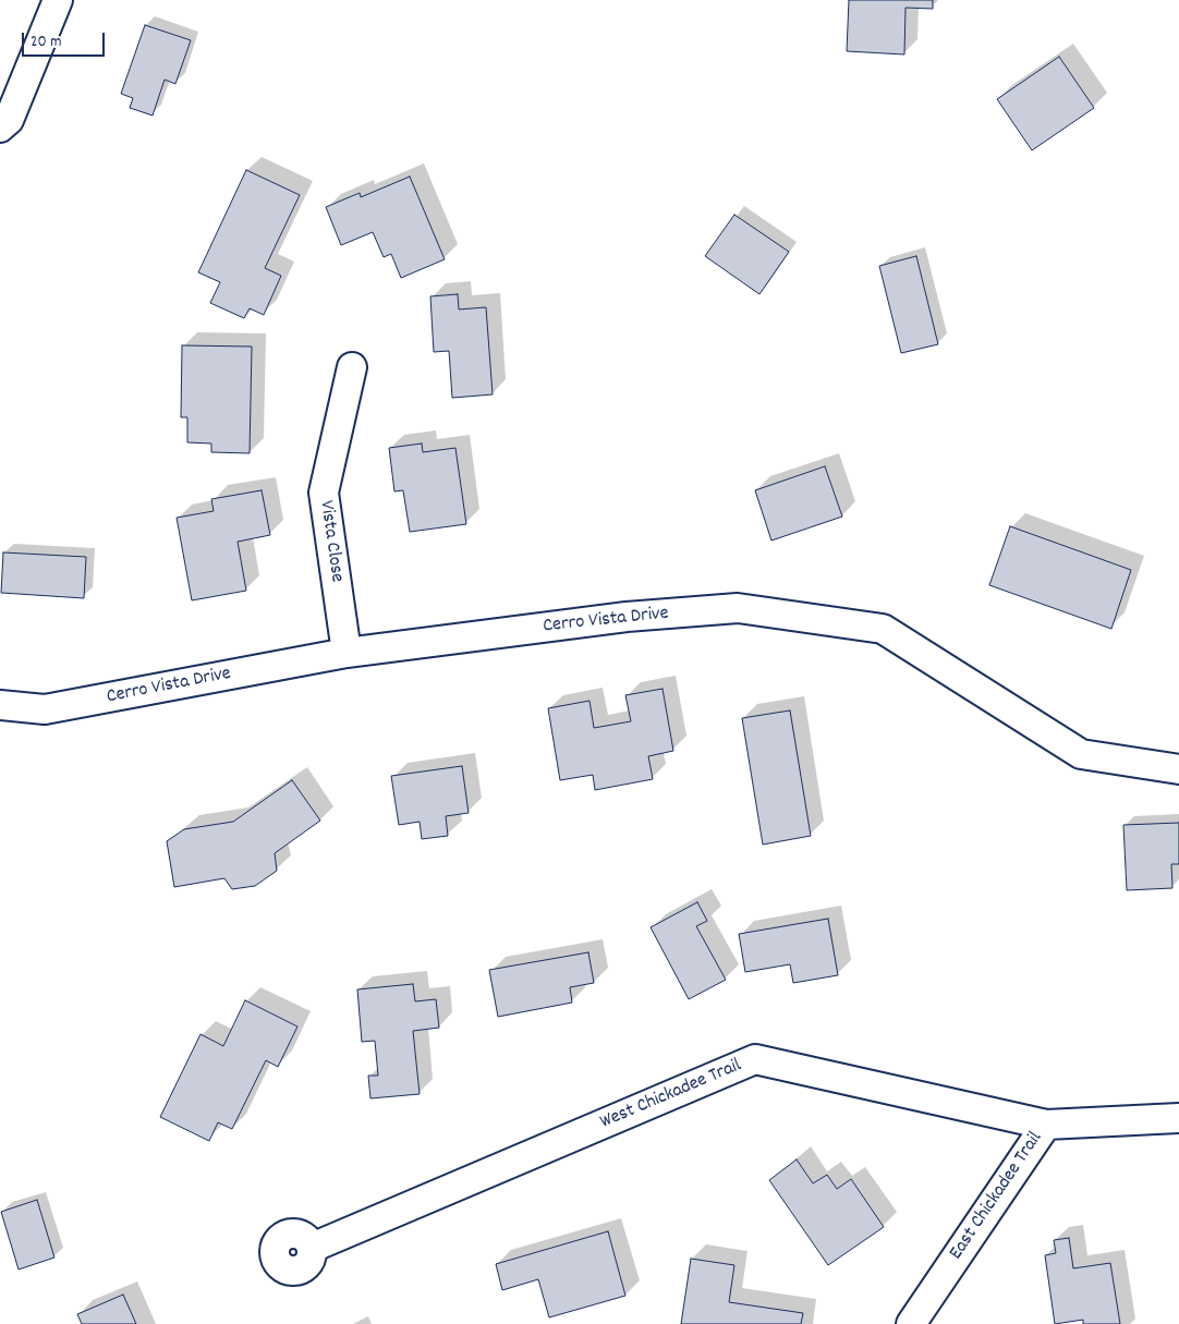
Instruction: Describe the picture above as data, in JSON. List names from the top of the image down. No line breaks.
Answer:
{"streets":{"street":["Vista Close","Cerro Vista Drive","West Chickadee Trail","East Chickadee Trail"]},"crossings":[["Vista Close","Cerro Vista Drive"],["West Chickadee Trail","East Chickadee Trail"]],"scale_bar":"20 m"}
